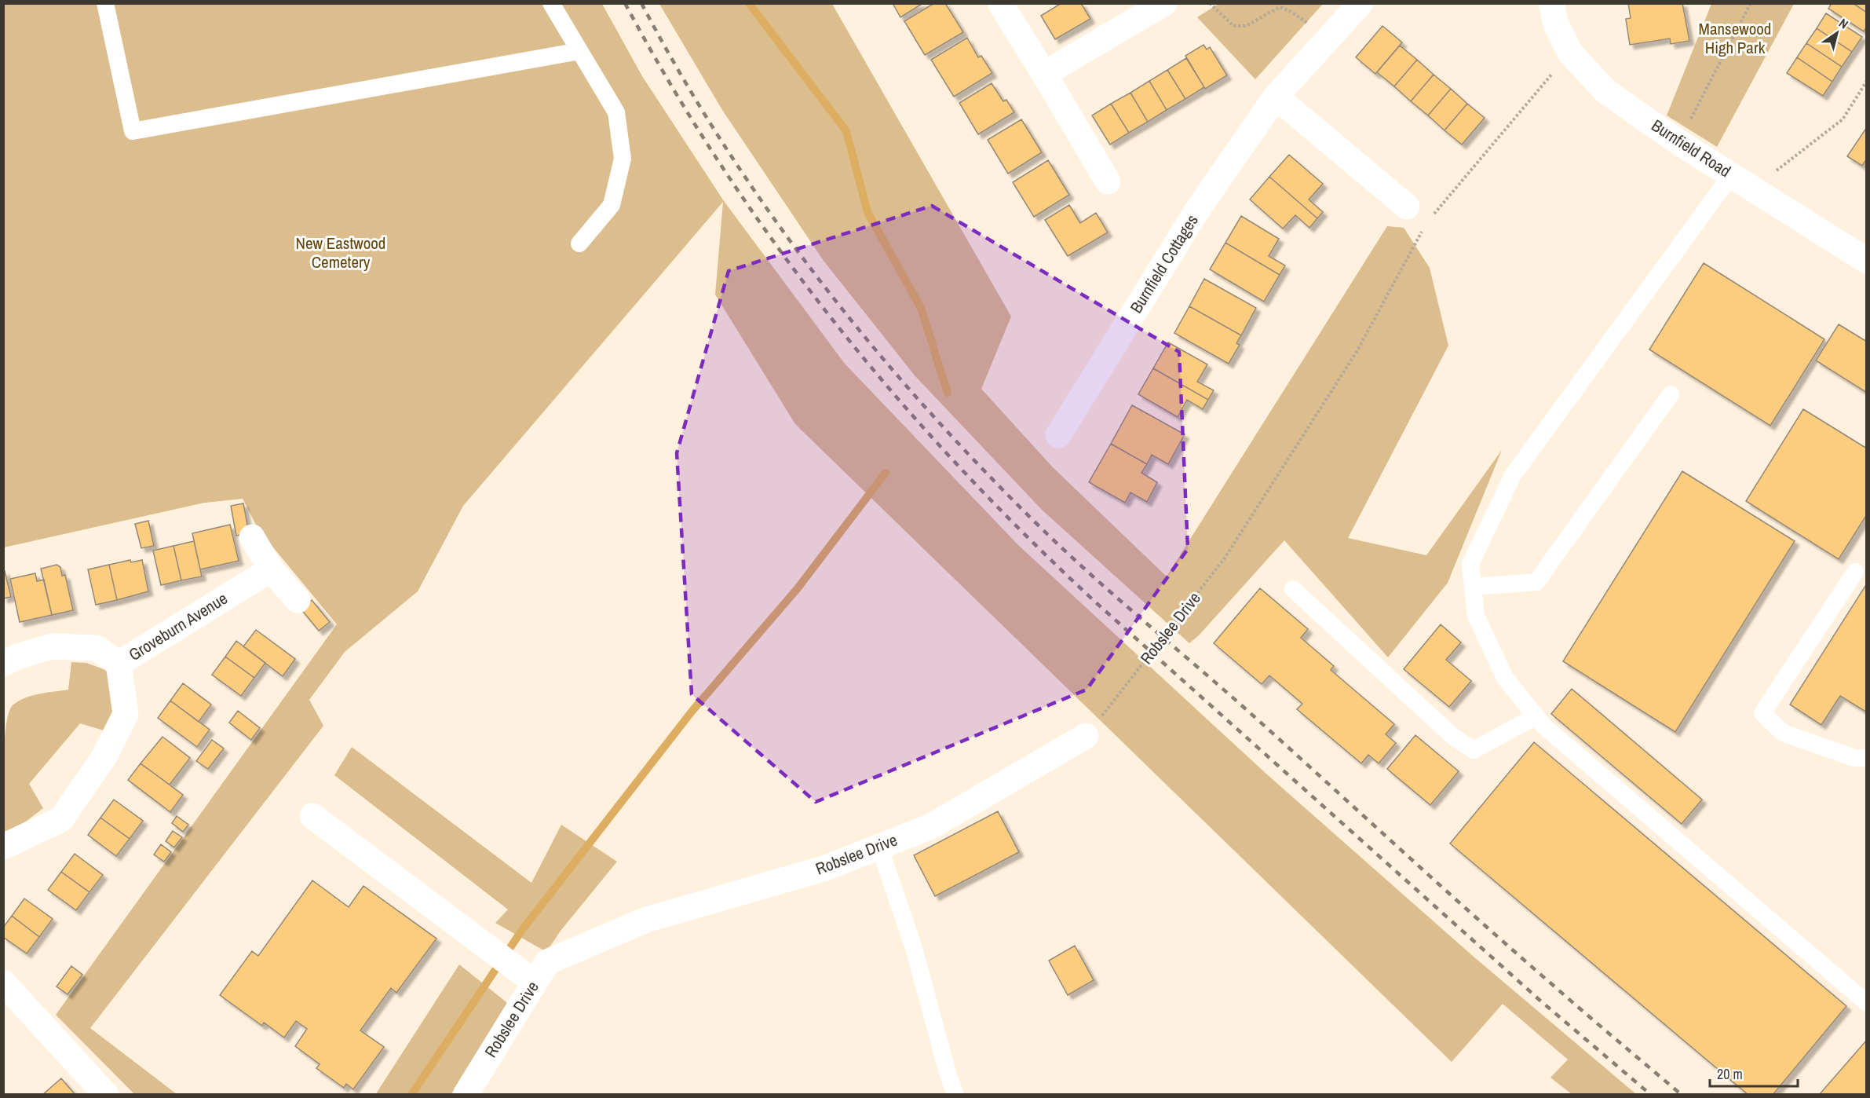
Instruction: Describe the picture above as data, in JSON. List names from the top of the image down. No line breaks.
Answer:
{"streets":{"street":["Burnfield Road","Burnfield Cottages","Groveburn Avenue","Robslee Drive"]},"parks":["Mansewood High Park","New Eastwood Cemetery"],"scale_bar":"20 m","north":"top right"}
